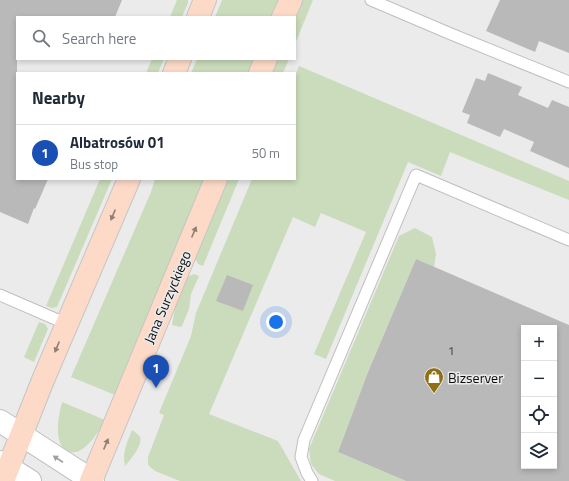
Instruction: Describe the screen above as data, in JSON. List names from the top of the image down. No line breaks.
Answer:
{"streets":{"main road":["Jana Surzyckiego"]},"places":{"shop":["Bizserver"]},"house_numbers":["1"],"page":{"search":"Search here","heading":"Nearby","list":[{"mark":"1","name":"Albatrosów 01","note":"Bus stop","value":"50 m"}],"map_buttons":["+","−"],"pins":"1"}}
